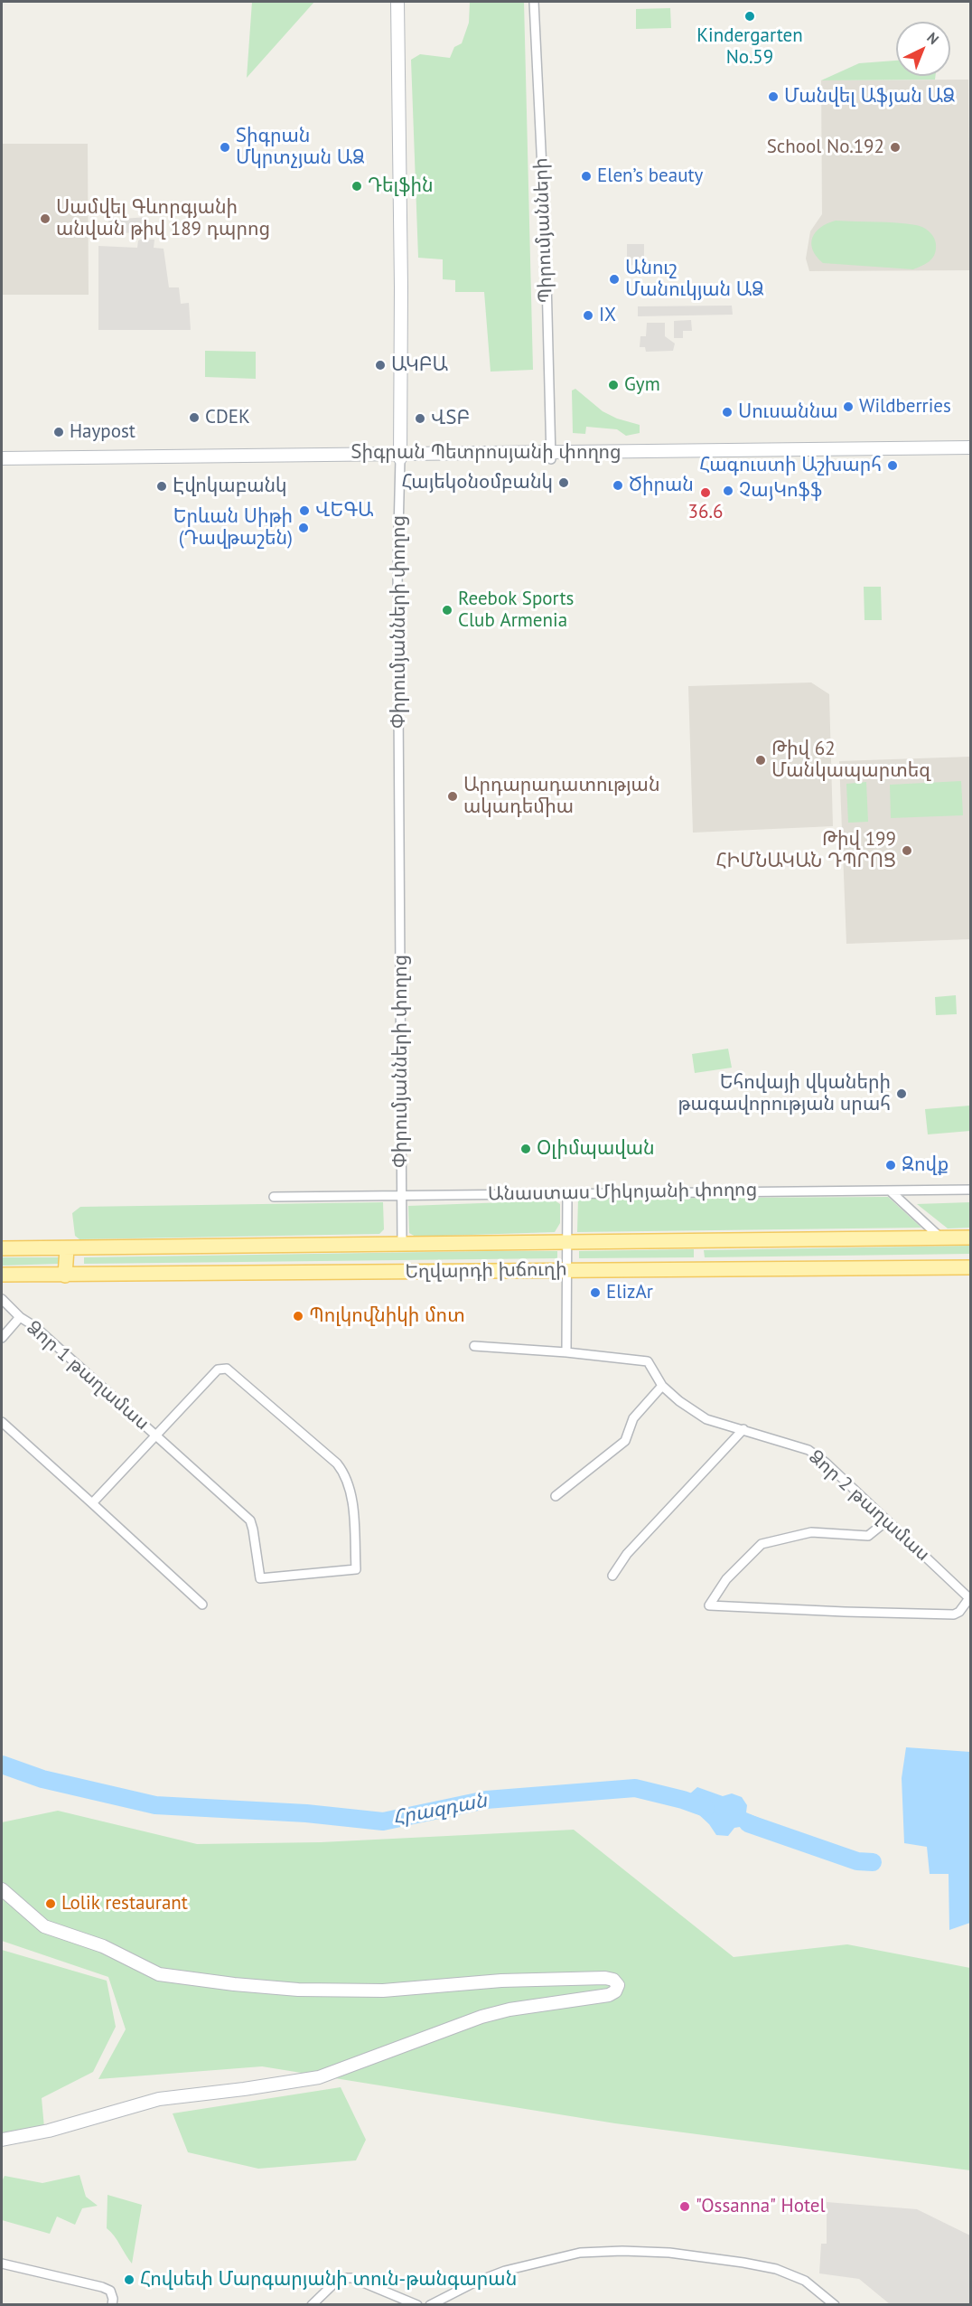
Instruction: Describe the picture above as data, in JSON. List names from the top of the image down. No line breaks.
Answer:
{"streets":{"main road":["Տիգրան Պետրոսյանի փողոց","Փիրումյանների փողոց","Եղվարդի խճուղի"],"street":["Պիրումյանների","Անաստաս Միկոյանի փողոց","Ձոր 1 թաղամաս","Ձոր 2 թաղամաս"]},"crossings":[["Պիրումյանների","Տիգրան Պետրոսյանի փողոց"],["Տիգրան Պետրոսյանի փողոց","Փիրումյանների փողոց"],["Փիրումյանների փողոց","Անաստաս Միկոյանի փողոց"],["Փիրումյանների փողոց","Եղվարդի խճուղի"]],"water":["Հրազդան"],"places":["Kindergarten No.59","Մանվել Աֆյան ԱՁ","Տիգրան Մկրտչյան ԱՁ","School No.192","Elen’s beauty","Դելֆին","Սամվել Գևորգյանի անվան թիվ 189 դպրոց","Անուշ Մանուկյան ԱՁ","IX","ԱԿԲԱ","Gym","Wildberries","Սուսաննա","CDEK","ՎՏԲ","Haypost","Հագուստի Աշխարհ","Հայեկօնօմբանկ","Ծիրան","Էվոկաբանկ","ՉայԿոֆֆ","36.6","ՎԵԳԱ","Երևան Սիթի (Դավթաշեն)","Reebok Sports Club Armenia","Թիվ 62 Մանկապարտեզ","Արդարադատության ակադեմիա","Թիվ 199 ՀԻՄՆԱԿԱՆ ԴՊՐՈՑ","Եհովայի վկաների թագավորության սրահ","Օլիմպավան","Զովք","ElizAr","Պոլկովնիկի մոտ","Lolik restaurant","\"Ossanna\" Hotel","Հովսեփ Մարգարյանի տուն-թանգարան"],"north":"top right"}
